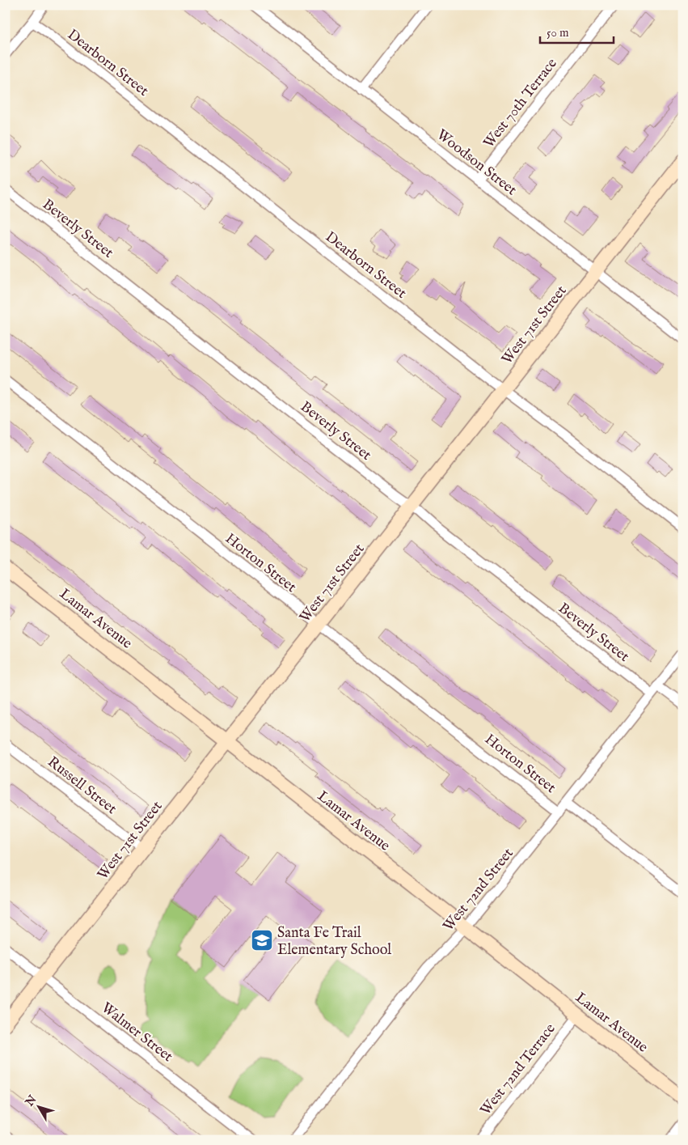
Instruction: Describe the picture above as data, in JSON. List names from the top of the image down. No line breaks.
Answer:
{"streets":{"street":["Dearborn Street","West 70th Terrace","Woodson Street","Beverly Street","West 71st Street","Horton Street","Lamar Avenue","Russell Street","West 72nd Street","Walmer Street","West 72nd Terrace"]},"crossings":[["Dearborn Street","West 71st Street"],["West 70th Terrace","Woodson Street"],["Woodson Street","West 71st Street"],["Beverly Street","West 71st Street"],["Beverly Street","West 72nd Street"],["West 71st Street","Horton Street"],["West 71st Street","Lamar Avenue"],["West 71st Street","Russell Street"],["West 71st Street","Walmer Street"],["Horton Street","West 72nd Street"],["Lamar Avenue","West 72nd Street"],["Lamar Avenue","West 72nd Terrace"]],"places":{"school or university":["Santa Fe Trail Elementary School"]},"scale_bar":"50 m","north":"top left"}
